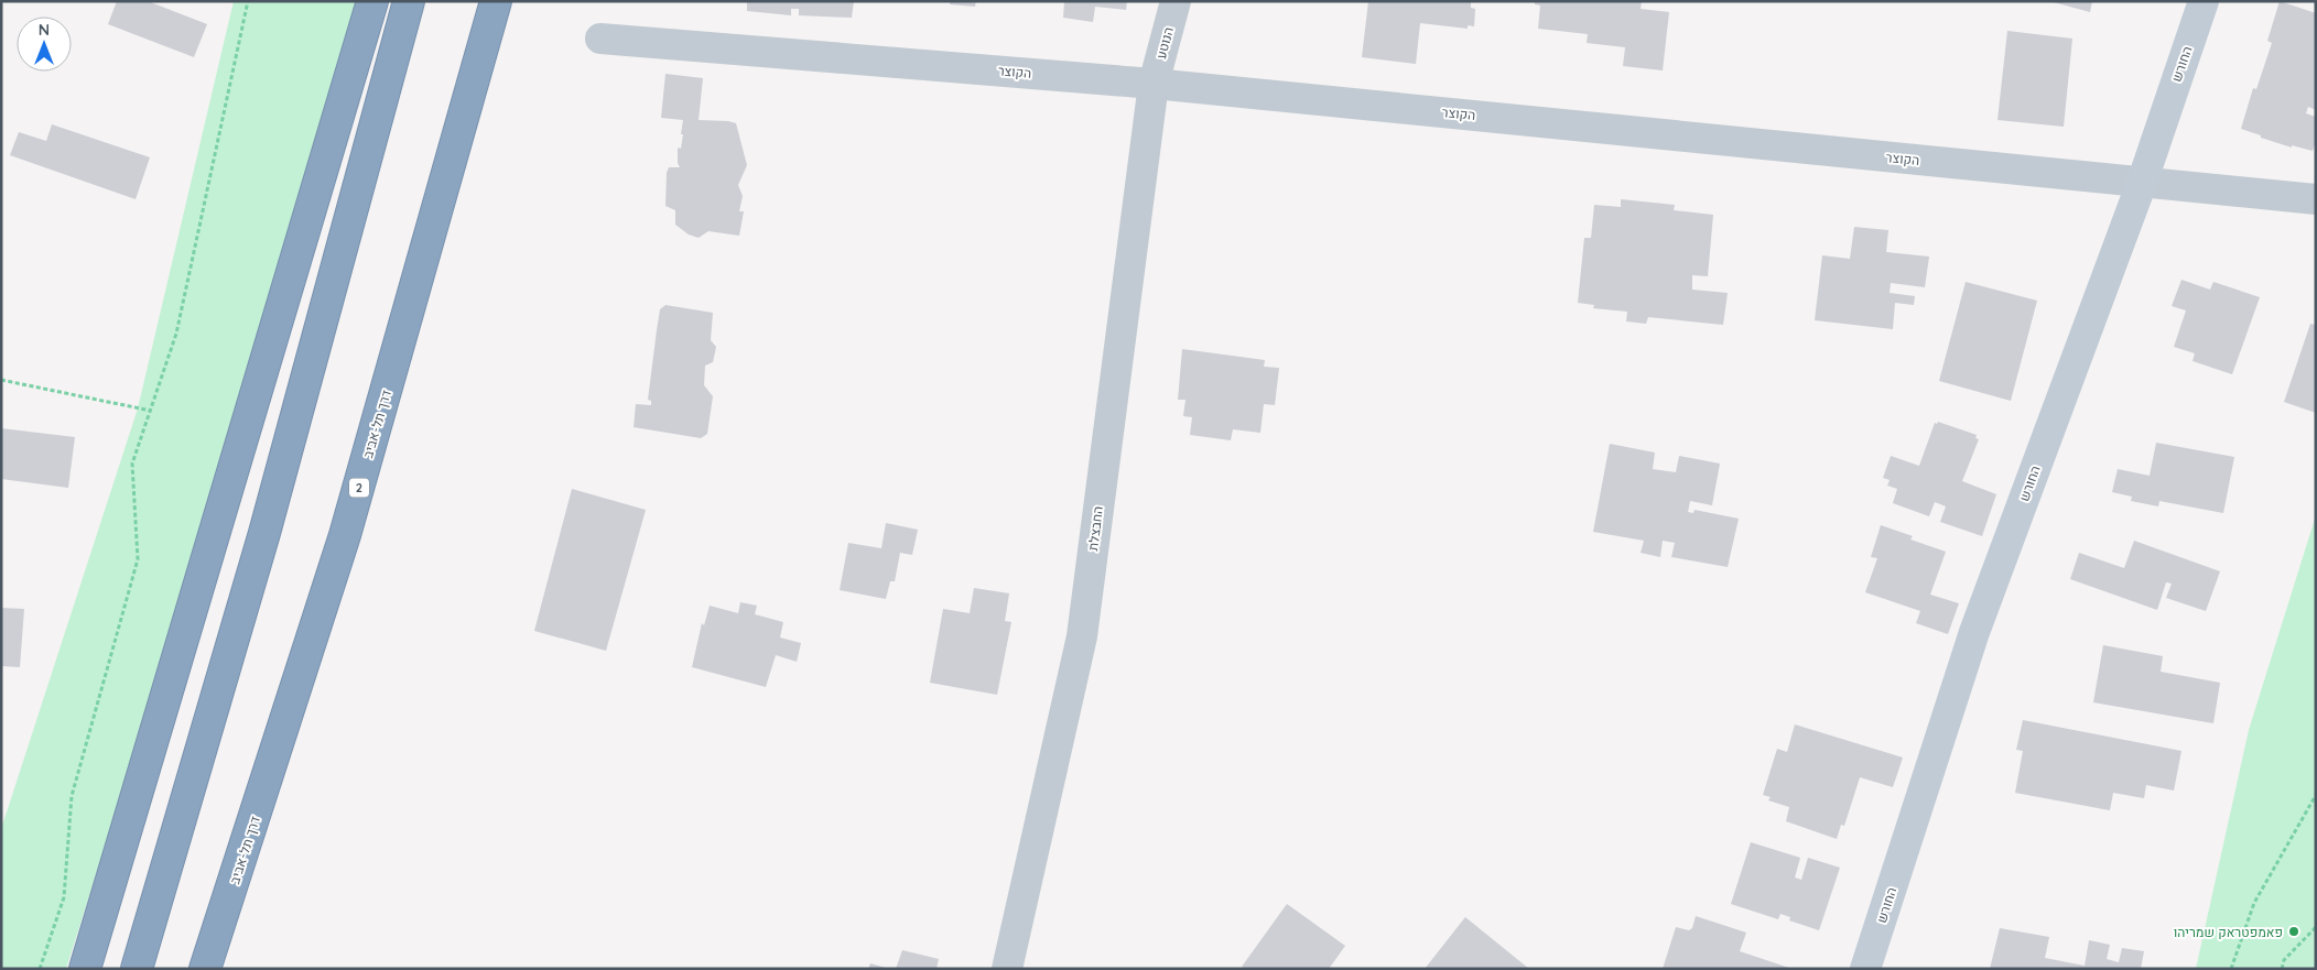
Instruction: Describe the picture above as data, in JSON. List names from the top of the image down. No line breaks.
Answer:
{"streets":{"highway":["דרך תל-אביב","2"],"street":["הנוטע","החורש","הקוצר","החבצלת"]},"crossings":[["הנוטע","הקוצר"],["הנוטע","החבצלת"],["החורש","הקוצר"],["הקוצר","החבצלת"]],"places":["פאמפטראק שמריהו"],"north":"top"}
